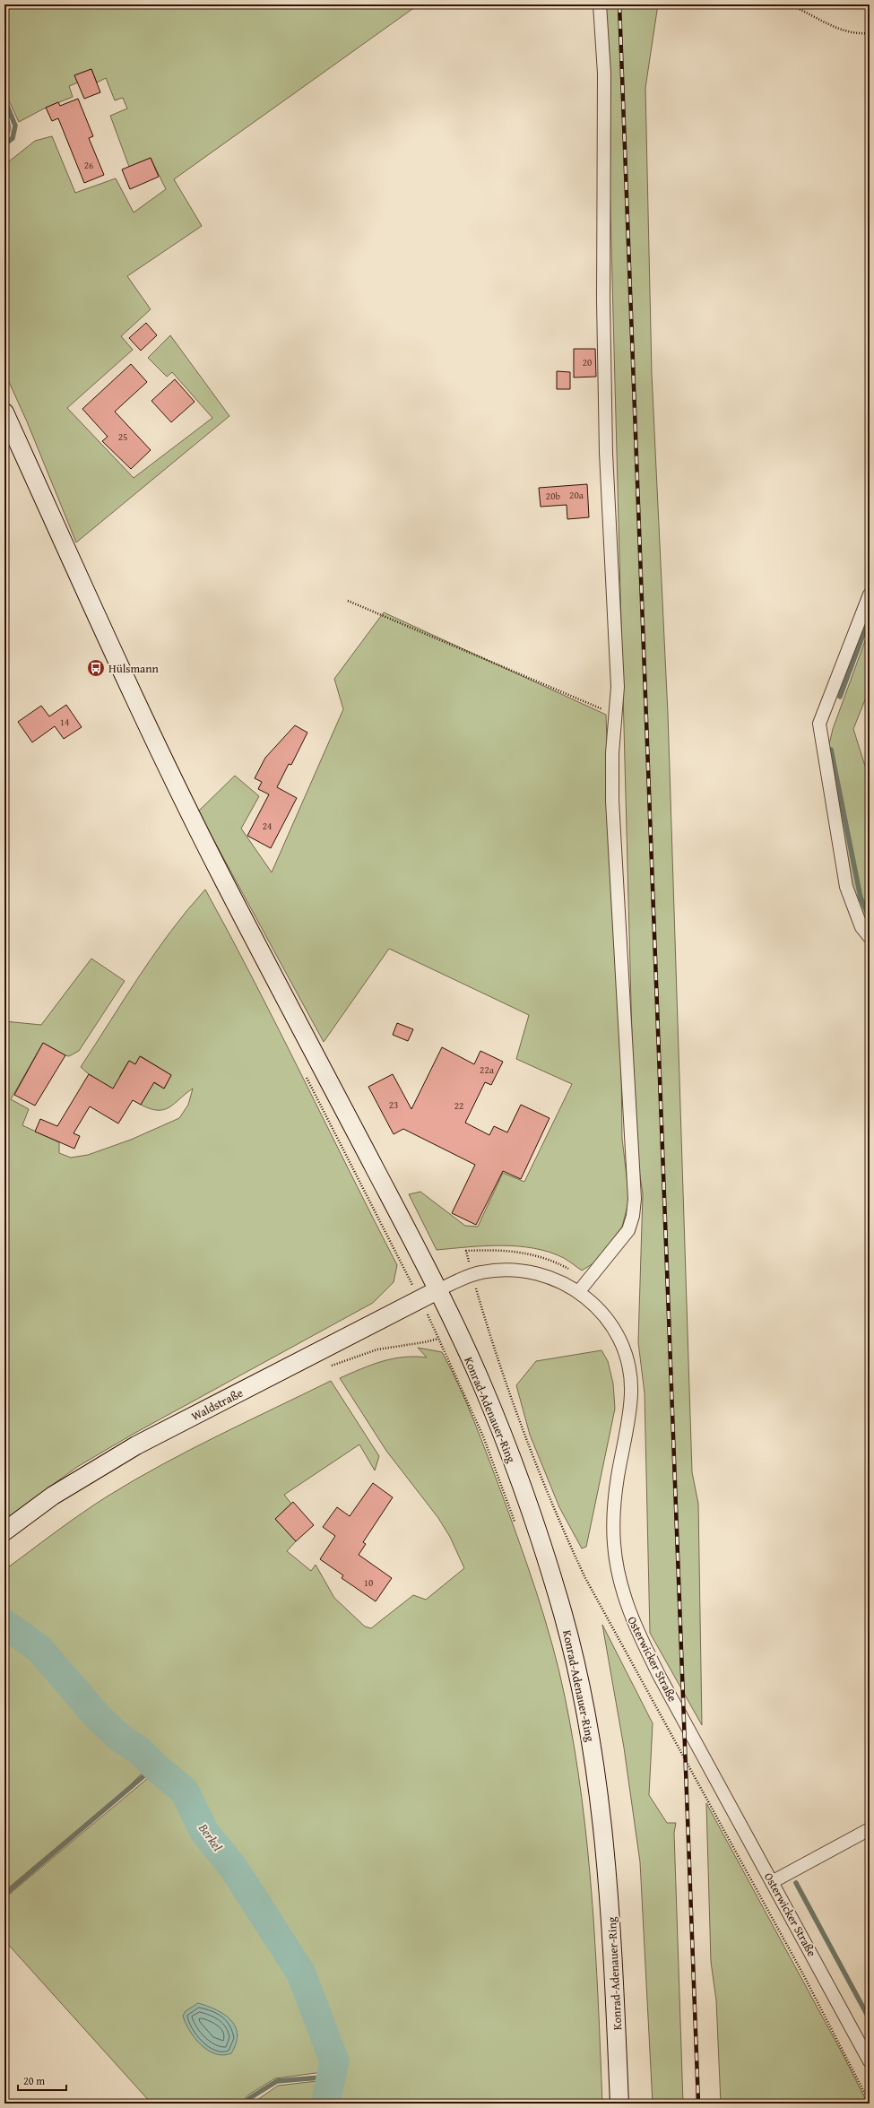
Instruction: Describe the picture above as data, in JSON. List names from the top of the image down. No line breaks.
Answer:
{"streets":{"main road":["Waldstraße","Konrad-Adenauer-Ring"],"street":["Osterwicker Straße"]},"crossings":[["Waldstraße","Konrad-Adenauer-Ring"],["Waldstraße","Osterwicker Straße"],["Konrad-Adenauer-Ring","Osterwicker Straße"]],"water":["Berkel"],"places":{"bus stop":["Hülsmann"]},"house_numbers":["26","20","25","20a","20b","14","24","22a","23","22","10"],"scale_bar":"20 m"}
